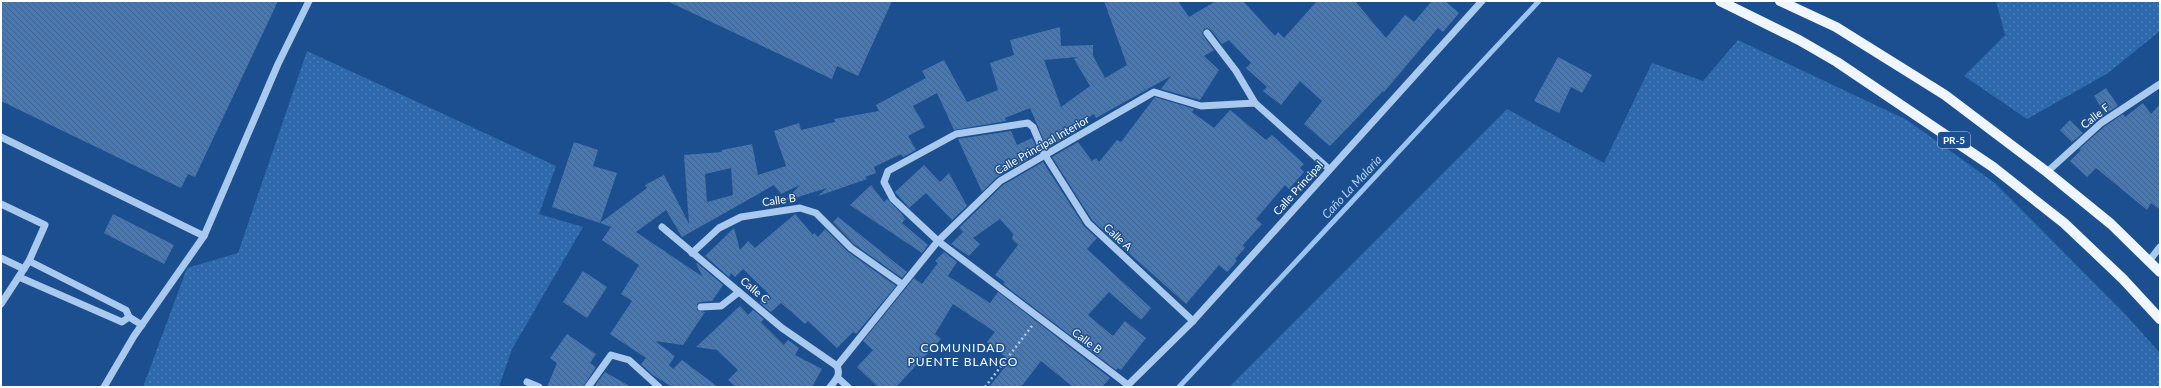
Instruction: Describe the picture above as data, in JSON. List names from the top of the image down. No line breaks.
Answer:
{"streets":{"main road":["PR-5"],"street":["Calle F","Calle Principal Interior","Calle Principal","Calle B","Calle A","Calle C"]},"crossings":[["Calle F","PR-5"],["Calle Principal Interior","Calle B"],["Calle Principal Interior","Calle A"],["Calle Principal Interior","Calle C"],["Calle Principal","Calle B"],["Calle Principal","Calle A"],["Calle B","Calle A"],["Calle B","Calle C"]],"districts":["COMUNIDAD PUENTE BLANCO"],"water":["Caño La Malaria"]}
